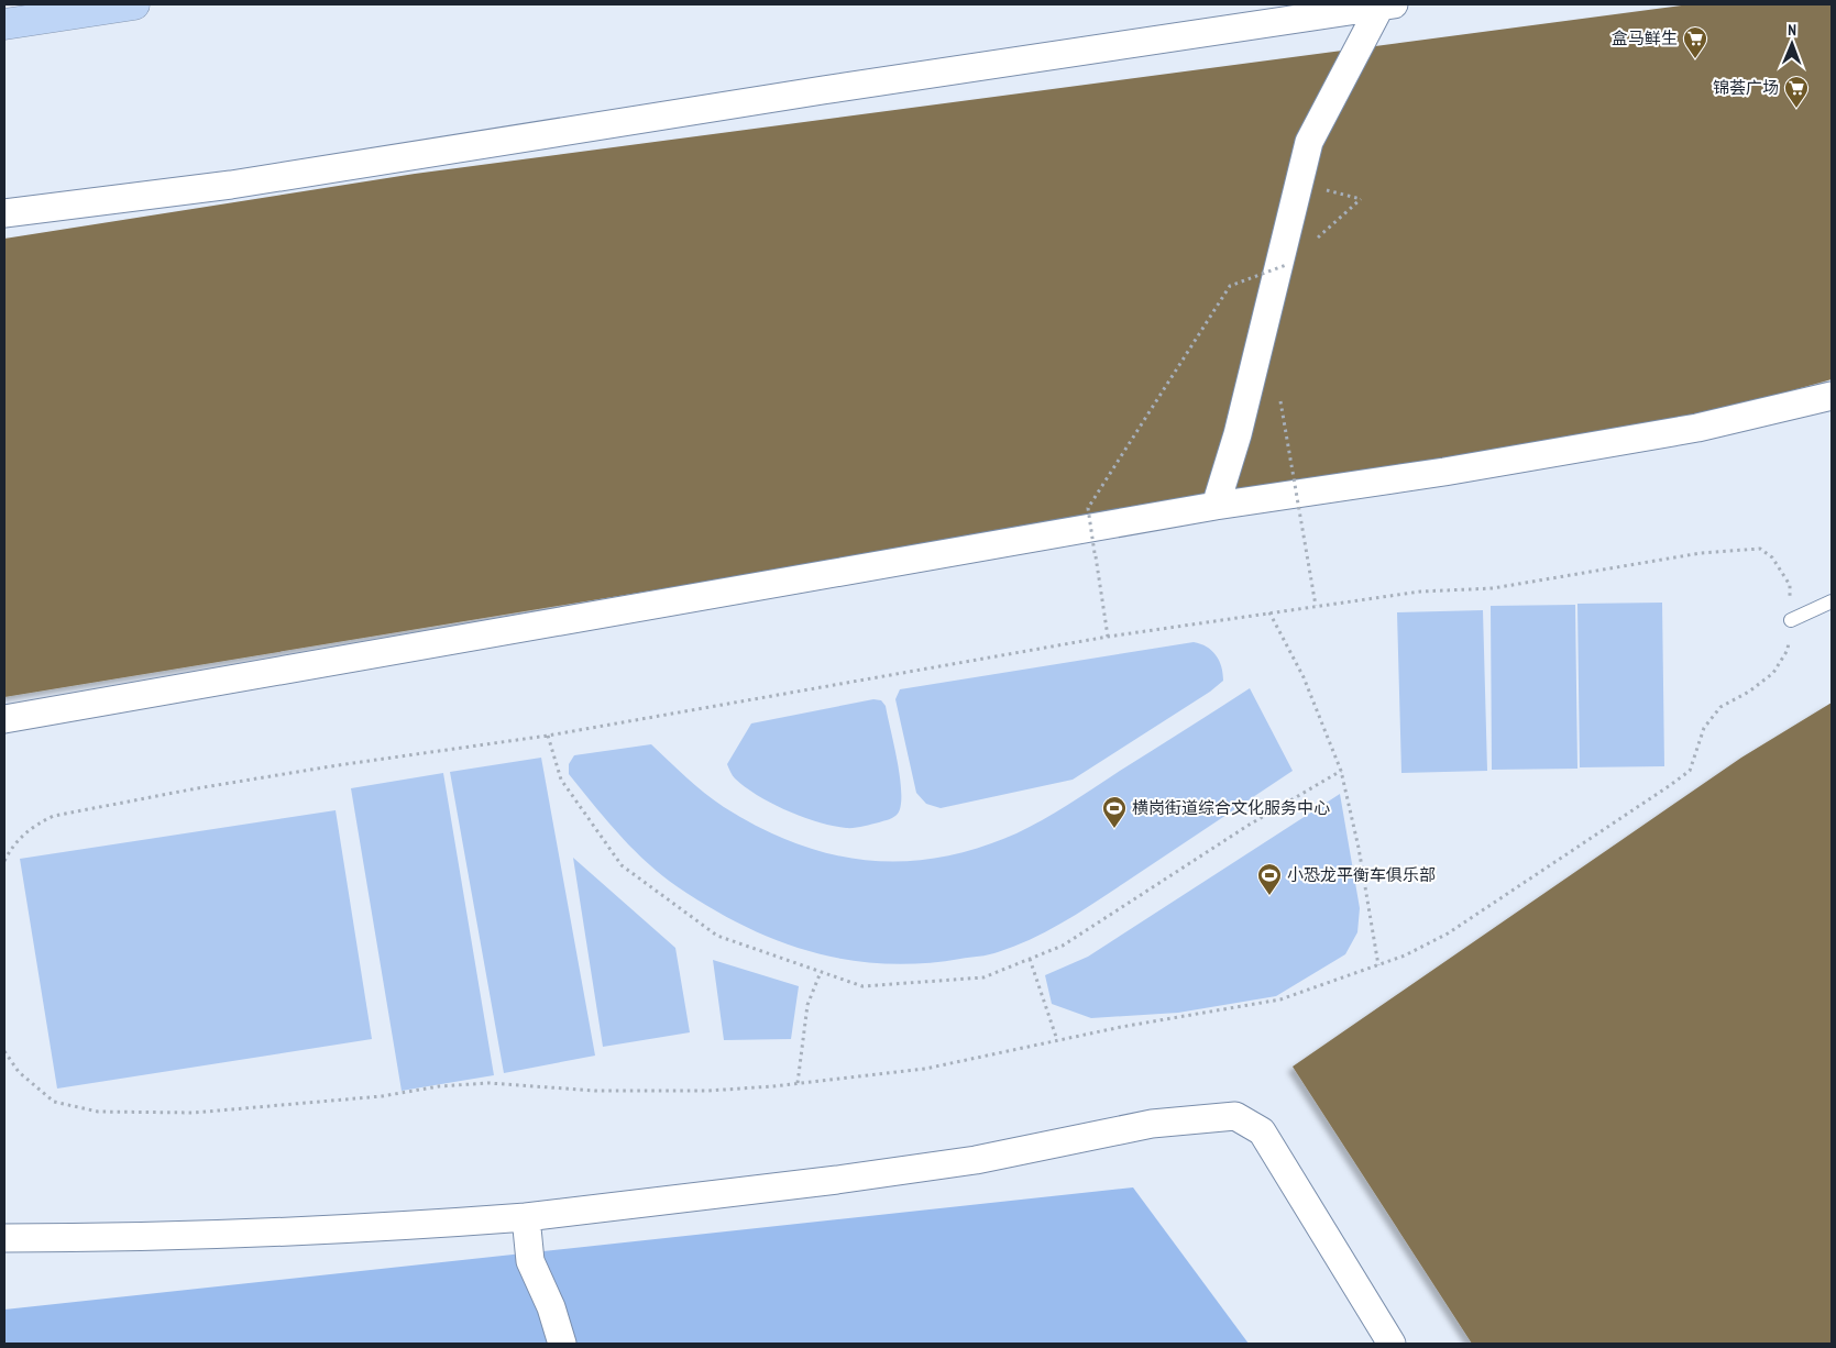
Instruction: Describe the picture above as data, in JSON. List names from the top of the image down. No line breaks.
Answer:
{"places":{"supermarket":["盒马鲜生","锦荟广场"],"sports":["横岗街道综合文化服务中心","小恐龙平衡车俱乐部"]},"north":"top"}
